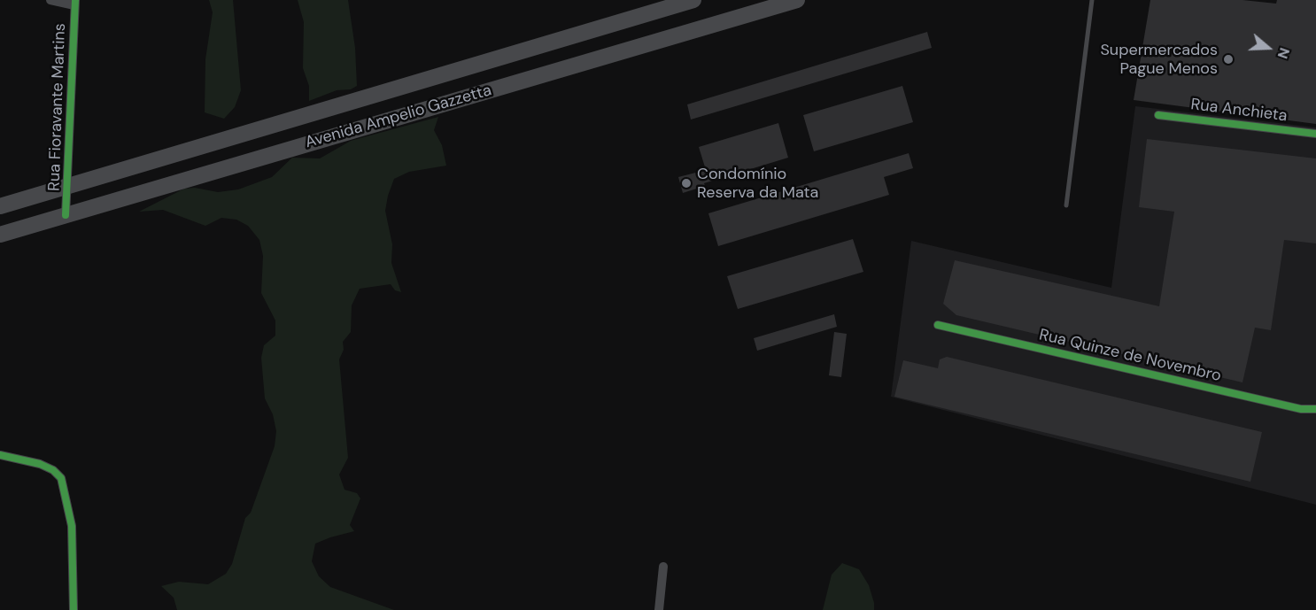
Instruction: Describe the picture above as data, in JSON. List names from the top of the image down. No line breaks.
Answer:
{"streets":{"main road":["Avenida Ampelio Gazzetta"],"street":["Rua Fioravante Martins","Rua Anchieta","Rua Quinze de Novembro"]},"crossings":[["Rua Fioravante Martins","Avenida Ampelio Gazzetta"]],"places":["Supermercados Pague Menos","Condomínio Reserva da Mata"],"north":"right"}
